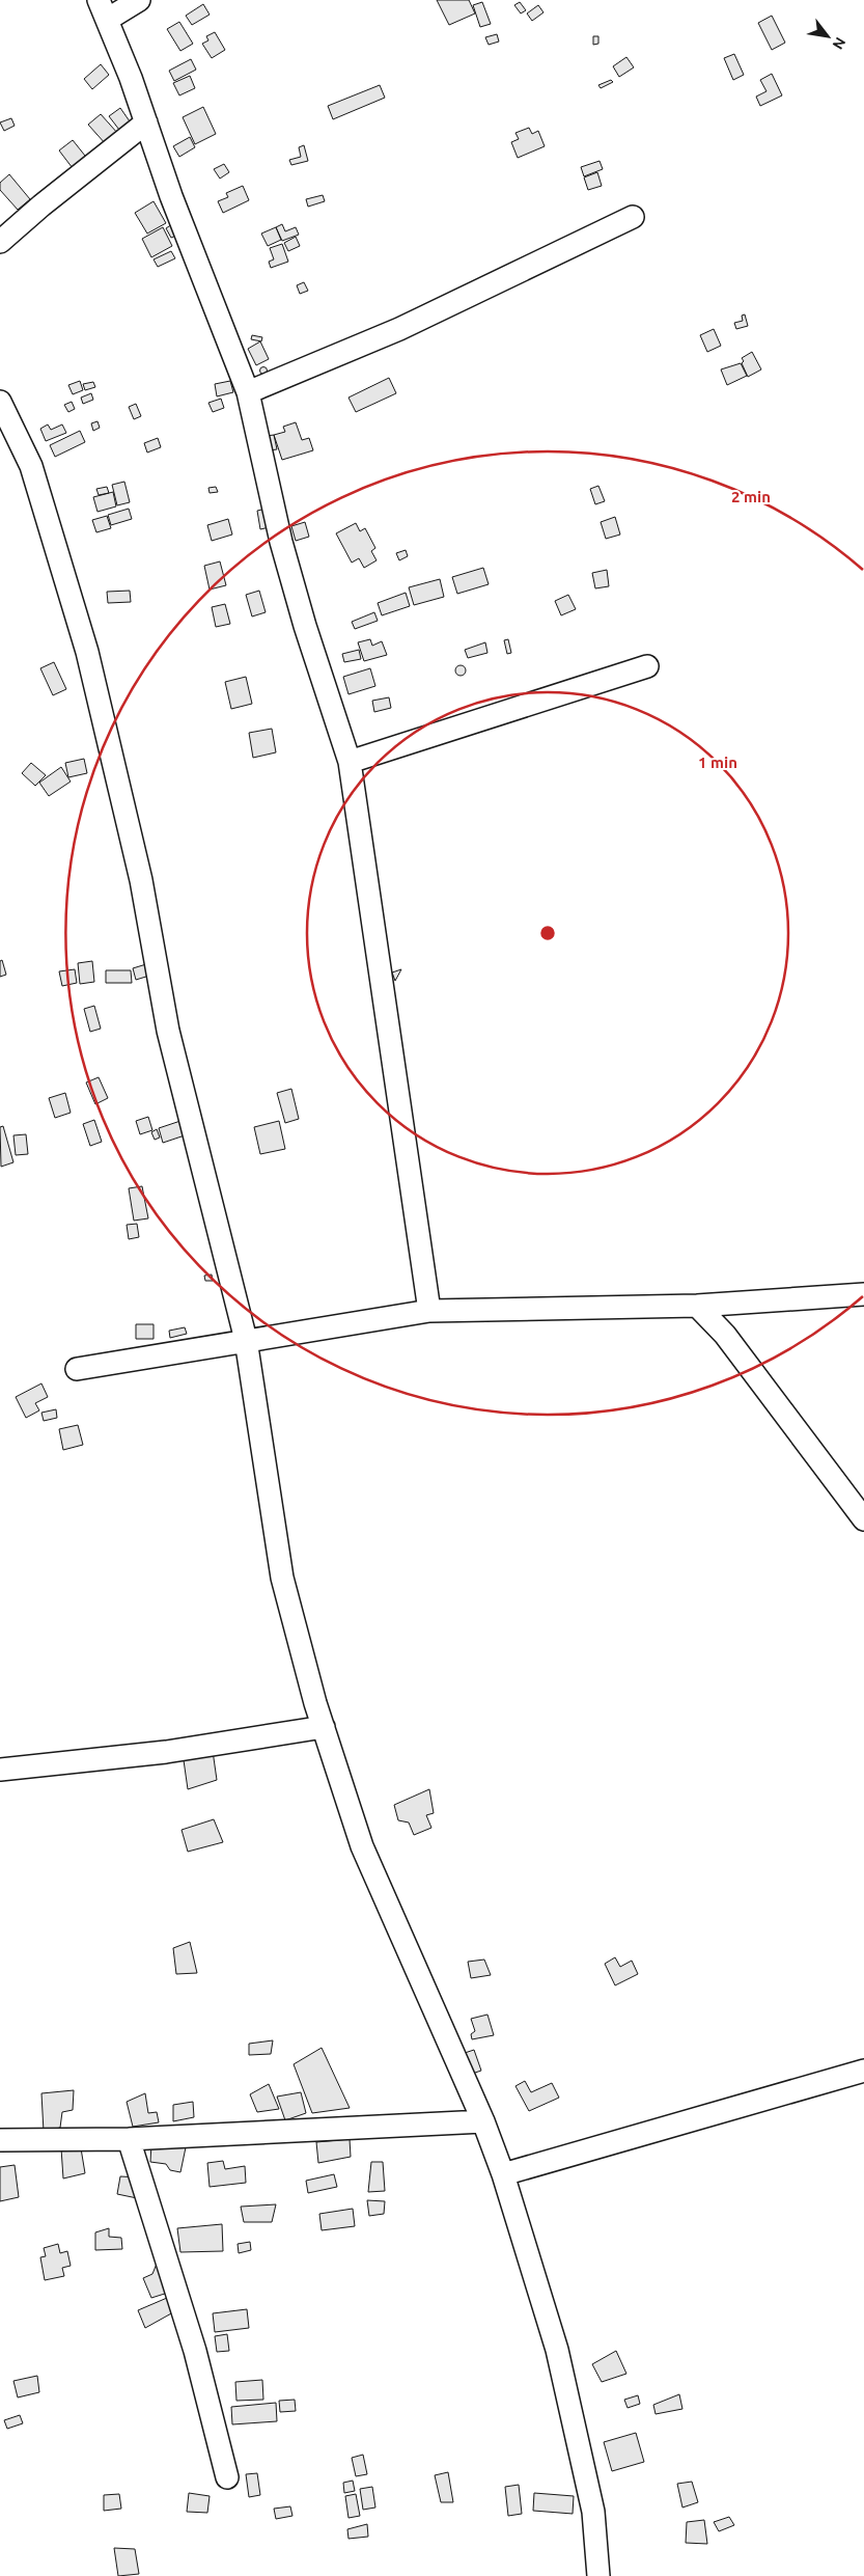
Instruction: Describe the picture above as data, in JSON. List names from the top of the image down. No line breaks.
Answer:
{"north":"bottom right","rings":["2 min","1 min"]}
